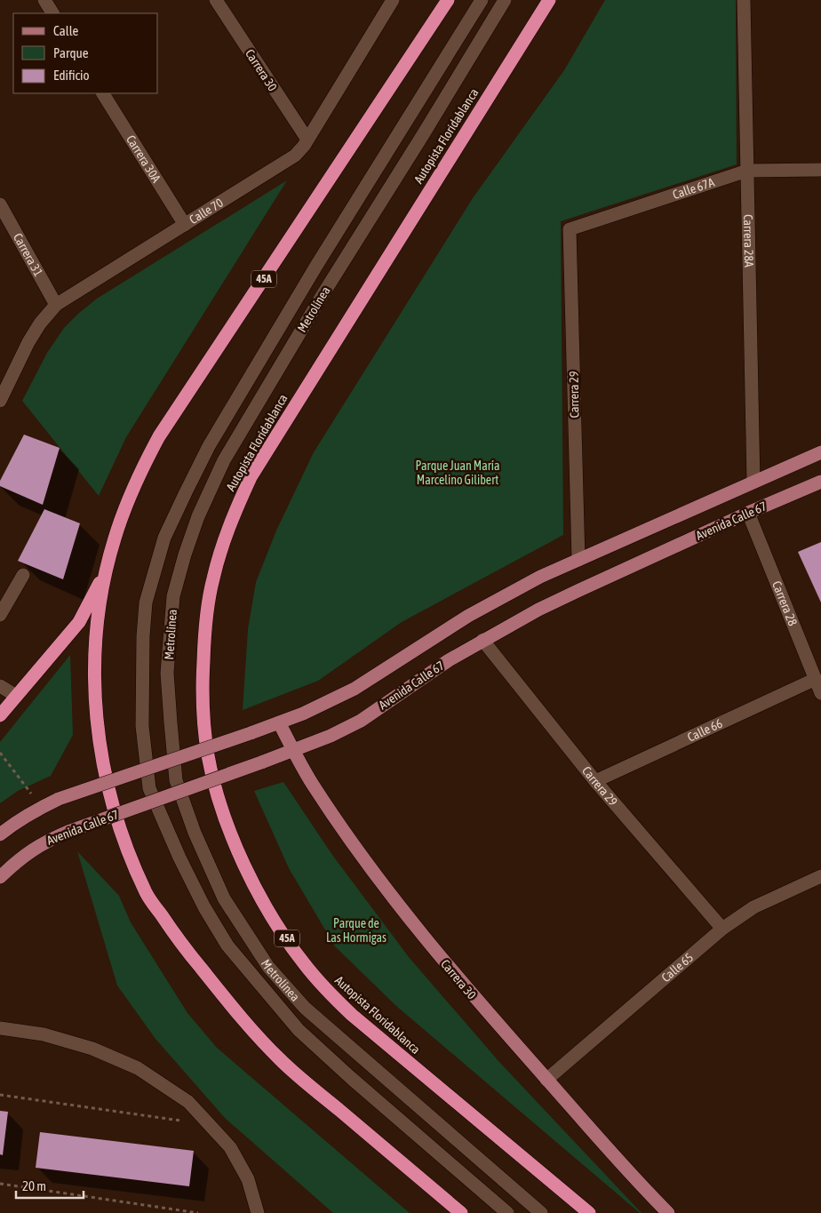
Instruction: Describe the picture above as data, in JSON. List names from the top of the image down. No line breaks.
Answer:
{"streets":{"highway":["Autopista Floridablanca","45A"],"main road":["Carrera 30","Avenida Calle 67"],"street":["Carrera 30A","Calle 67A","Calle 70","Carrera 28A","Carrera 31","Metrolínea","Carrera 29","Carrera 28","Calle 66","Calle 65"]},"crossings":[["Carrera 30","Calle 70"],["Carrera 30","Avenida Calle 67"],["Carrera 30","Calle 65"],["Carrera 30A","Calle 70"],["Calle 67A","Carrera 28A"],["Calle 67A","Carrera 29"],["Calle 70","Carrera 31"],["Carrera 29","Avenida Calle 67"],["Carrera 29","Calle 66"],["Carrera 29","Calle 65"],["Avenida Calle 67","Carrera 28"],["Carrera 28","Calle 66"]],"parks":["Parque Juan María Marcelino Gilibert","Parque de Las Hormigas"],"legend":["Calle","Parque","Edificio"],"scale_bar":"20 m"}
